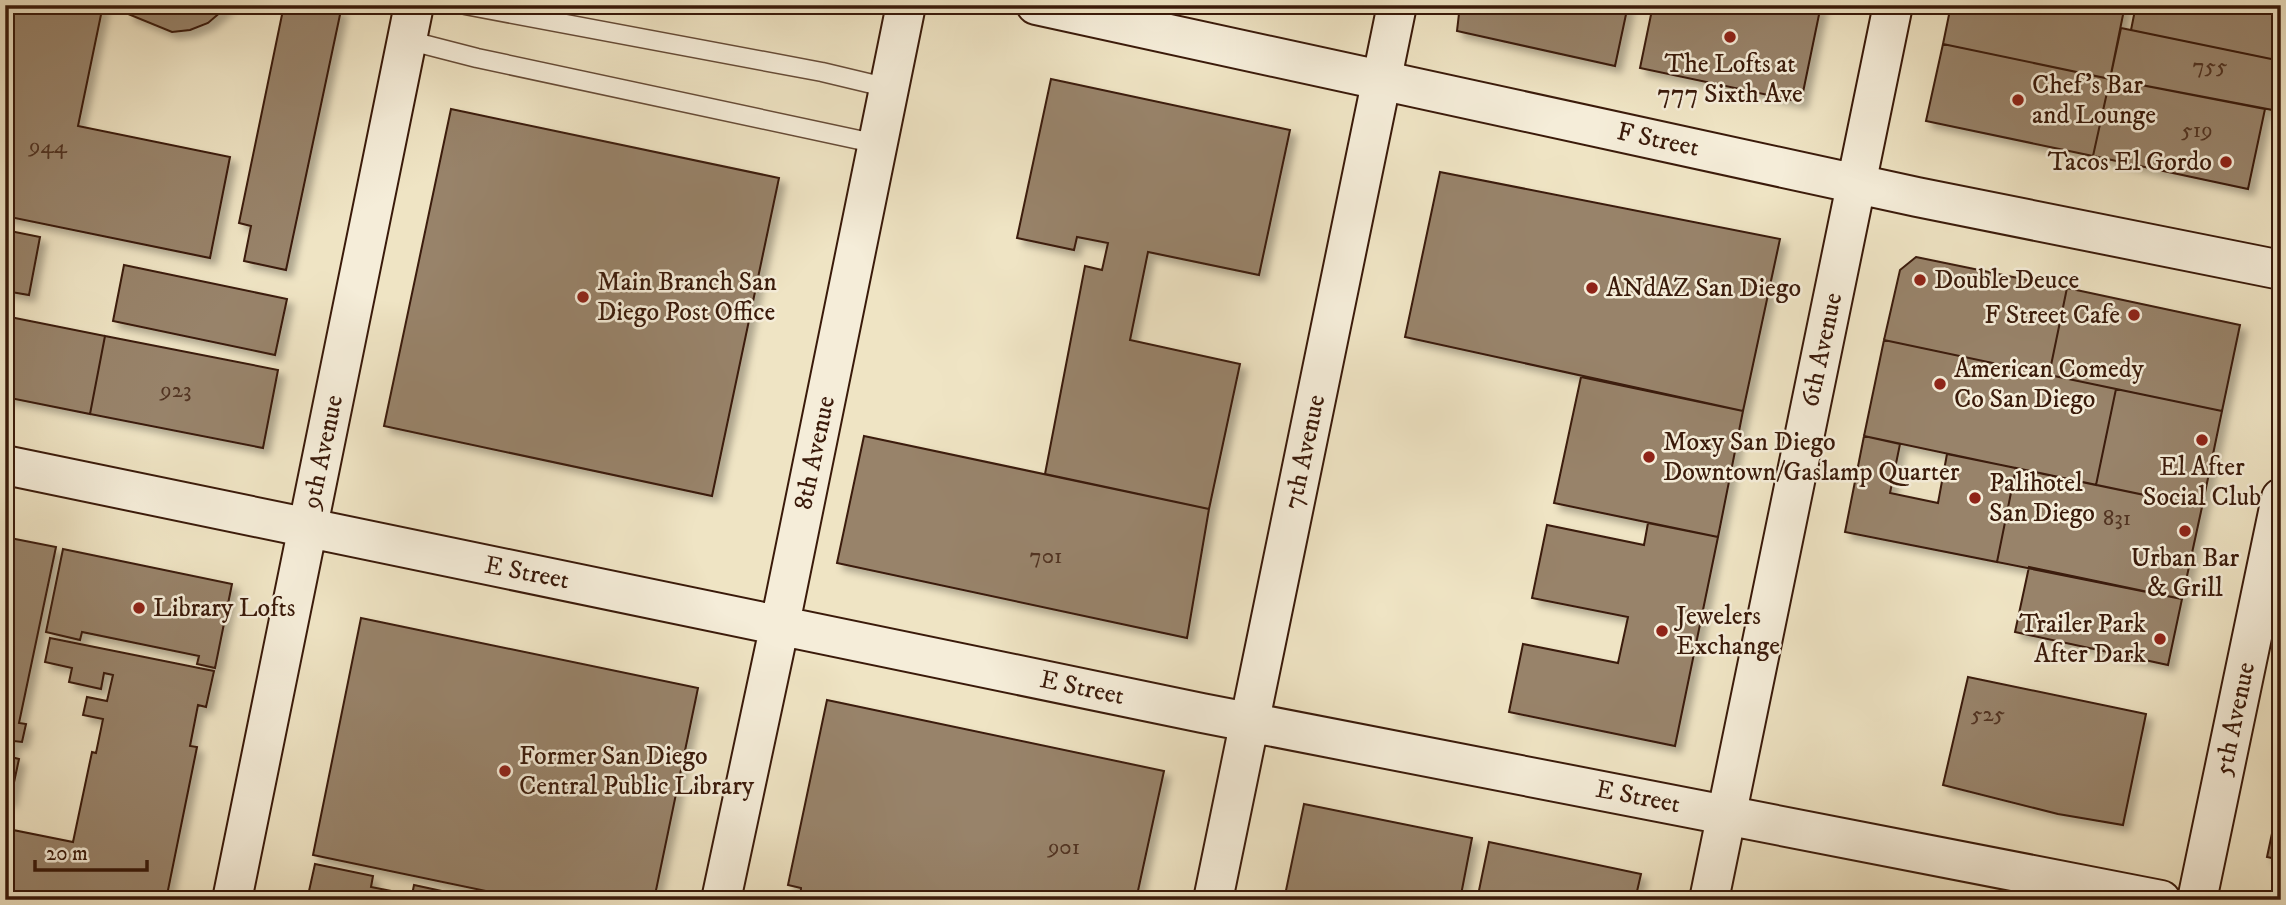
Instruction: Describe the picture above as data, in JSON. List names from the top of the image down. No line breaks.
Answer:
{"streets":{"street":["F Street","6th Avenue","9th Avenue","7th Avenue","8th Avenue","E Street","5th Avenue"]},"crossings":[["F Street","6th Avenue"],["F Street","7th Avenue"],["6th Avenue","E Street"],["9th Avenue","E Street"],["7th Avenue","E Street"],["8th Avenue","E Street"]],"places":["The Lofts at 777 Sixth Ave","Chef's Bar and Lounge","Tacos El Gordo","Double Deuce","ANdAZ San Diego","Main Branch San Diego Post Office","F Street Cafe","American Comedy Co San Diego","El After Social Club","Moxy San Diego Downtown/Gaslamp Quarter","Palihotel San Diego","Urban Bar & Grill","Library Lofts","Jewelers Exchange","Trailer Park After Dark","Former San Diego Central Public Library"],"house_numbers":["755","519","944","923","831","701","525","901"],"scale_bar":"20 m"}
